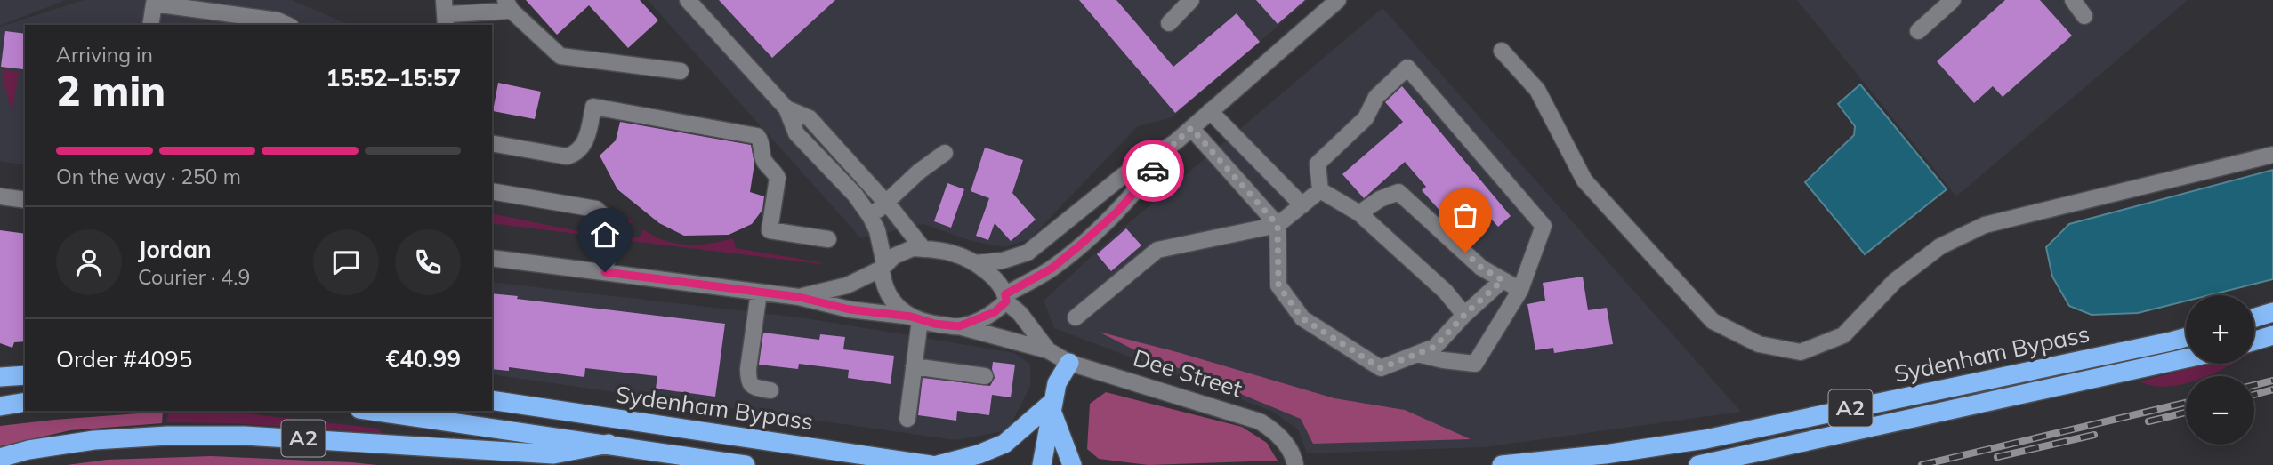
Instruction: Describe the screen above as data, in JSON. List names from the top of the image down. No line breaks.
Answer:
{"streets":{"highway":["Sydenham Bypass","A2"],"street":["Dee Street"]},"page":{"heading":["2 min","Arriving in","15:52–15:57"],"panel":["Jordan","Courier · 4.9","Order #4095","€40.99"],"bar":"On the way · 250 m","map_buttons":["+","−"]}}
